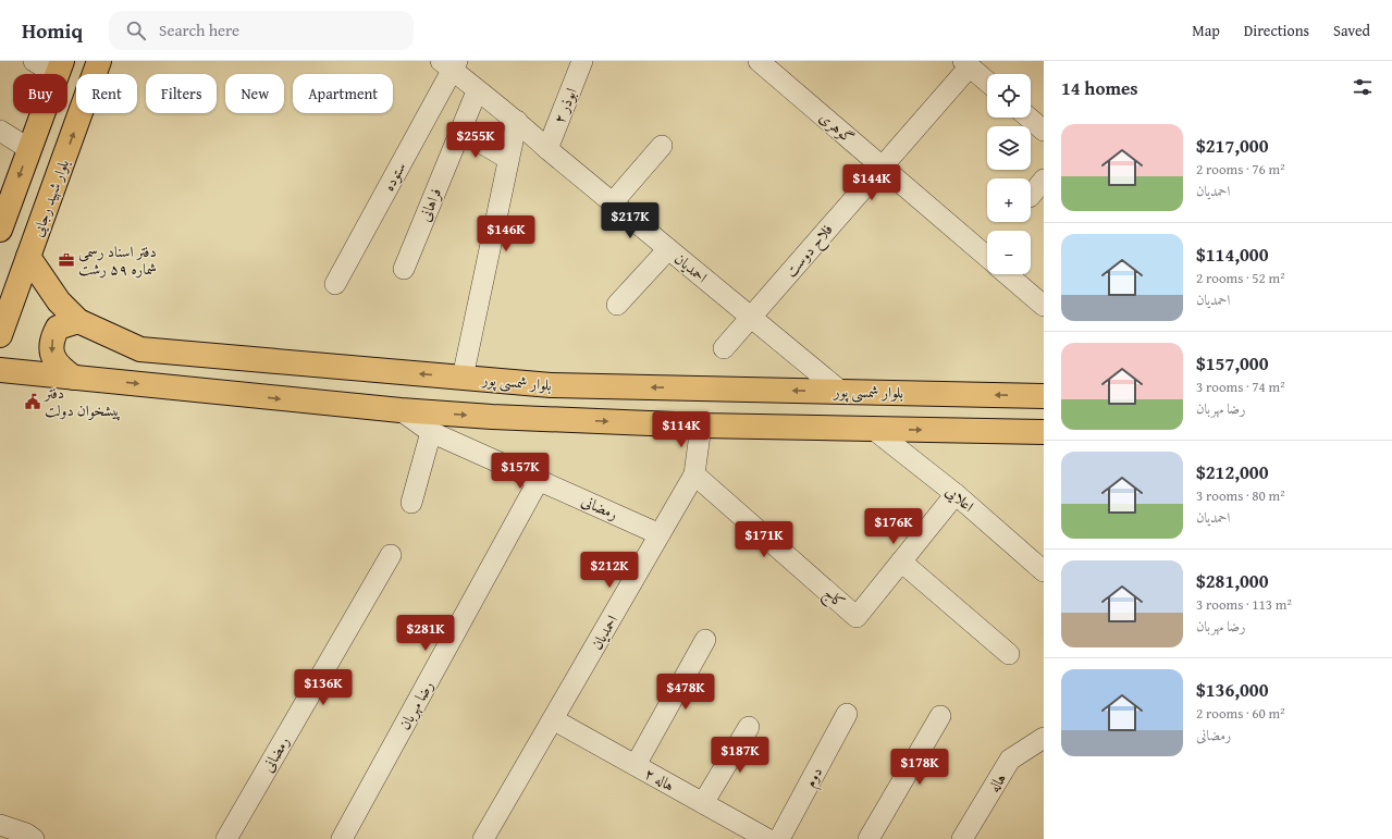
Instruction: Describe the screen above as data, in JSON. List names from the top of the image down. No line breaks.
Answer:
{"streets":{"main road":["بلوار شهید رجایی","بلوار شمسی پور"],"street":["ابوذر ۲","گوهری","ستوده","فراهانی","فلاح دوست","احمدیان","اعلایی","رمضانی","کاج","رضا مهربان","دوم","هاله ۲","هاله"]},"crossings":[["ابوذر ۲","احمدیان"],["گوهری","فلاح دوست"],["ستوده","احمدیان"],["بلوار شهید رجایی","بلوار شمسی پور"],["فراهانی","احمدیان"],["فلاح دوست","احمدیان"],["احمدیان","بلوار شمسی پور"],["احمدیان","رمضانی"],["احمدیان","کاج"],["احمدیان","هاله ۲"],["اعلایی","کاج"],["رمضانی","رضا مهربان"]],"places":{"office":["دفتر اسناد رسمی شماره ۵۹ رشت"],"public building":["دفتر پیشخوان دولت"]},"page":{"header":"Homiq","search":"Search here","nav":["Map","Directions","Saved"],"heading":"14 homes","map_buttons":["+","−"],"chip":["Buy","Rent","Filters","New","Apartment"],"list":[{"name":"$217,000","note":"2 rooms · 76 m² · احمدیان"},{"name":"$114,000","note":"2 rooms · 52 m² · احمدیان"},{"name":"$157,000","note":"3 rooms · 74 m² · رضا مهربان"},{"name":"$212,000","note":"3 rooms · 80 m² · احمدیان"},{"name":"$281,000","note":"3 rooms · 113 m² · رضا مهربان"},{"name":"$136,000","note":"2 rooms · 60 m² · رمضانی"}],"price":["$255K","$144K","$217K","$146K","$114K","$157K","$176K","$171K","$212K","$281K","$136K","$478K","$187K","$178K"]}}
